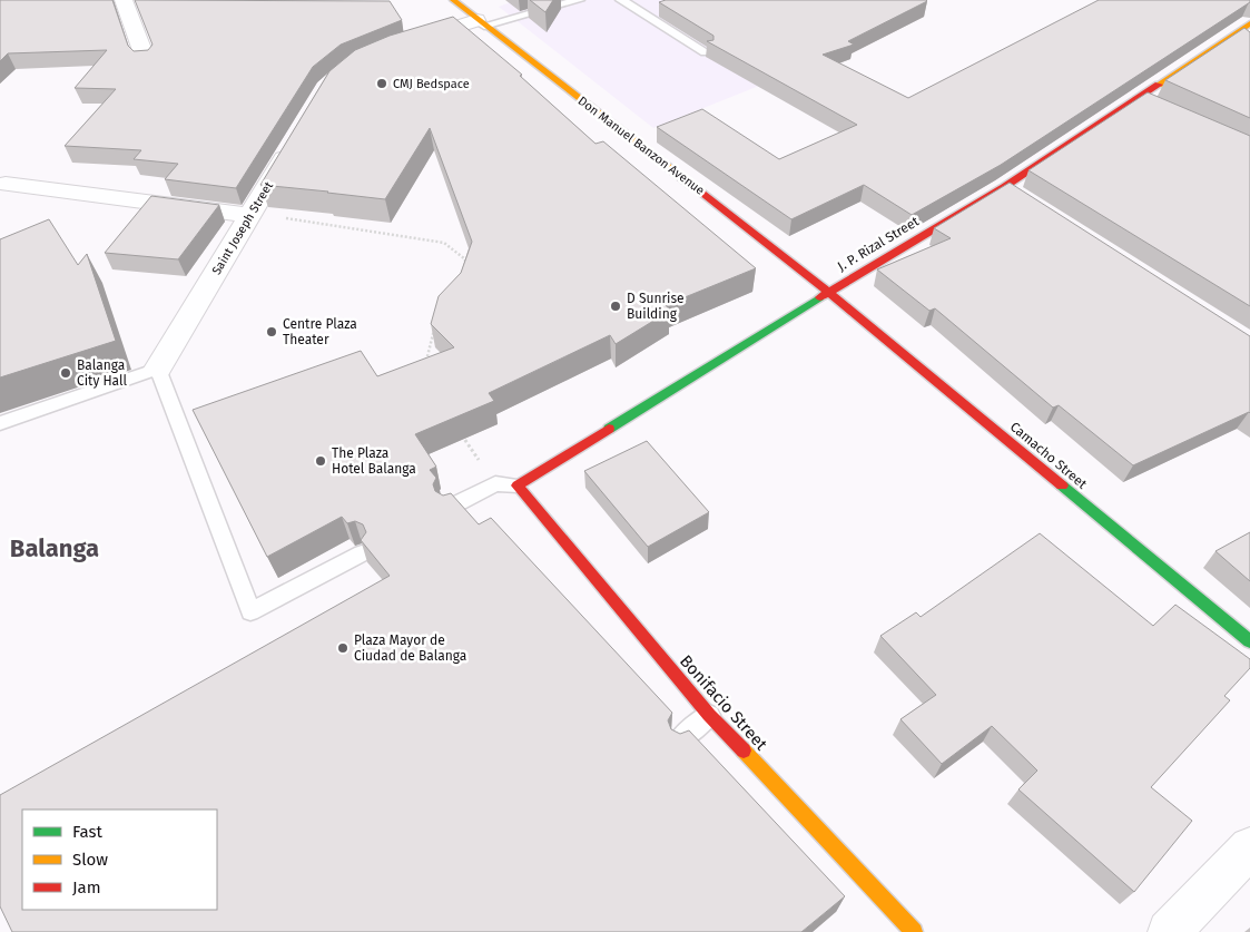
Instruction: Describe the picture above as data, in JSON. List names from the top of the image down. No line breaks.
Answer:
{"streets":{"street":["Don Manuel Banzon Avenue","Saint Joseph Street","J. P. Rizal Street","Camacho Street","Bonifacio Street"]},"crossings":[["Don Manuel Banzon Avenue","J. P. Rizal Street"],["Don Manuel Banzon Avenue","Camacho Street"],["J. P. Rizal Street","Camacho Street"],["J. P. Rizal Street","Bonifacio Street"]],"districts":["Balanga"],"places":["CMJ Bedspace","D Sunrise Building","Centre Plaza Theater","Balanga City Hall","The Plaza Hotel Balanga","Plaza Mayor de Ciudad de Balanga"],"legend":["Fast","Slow","Jam"]}
